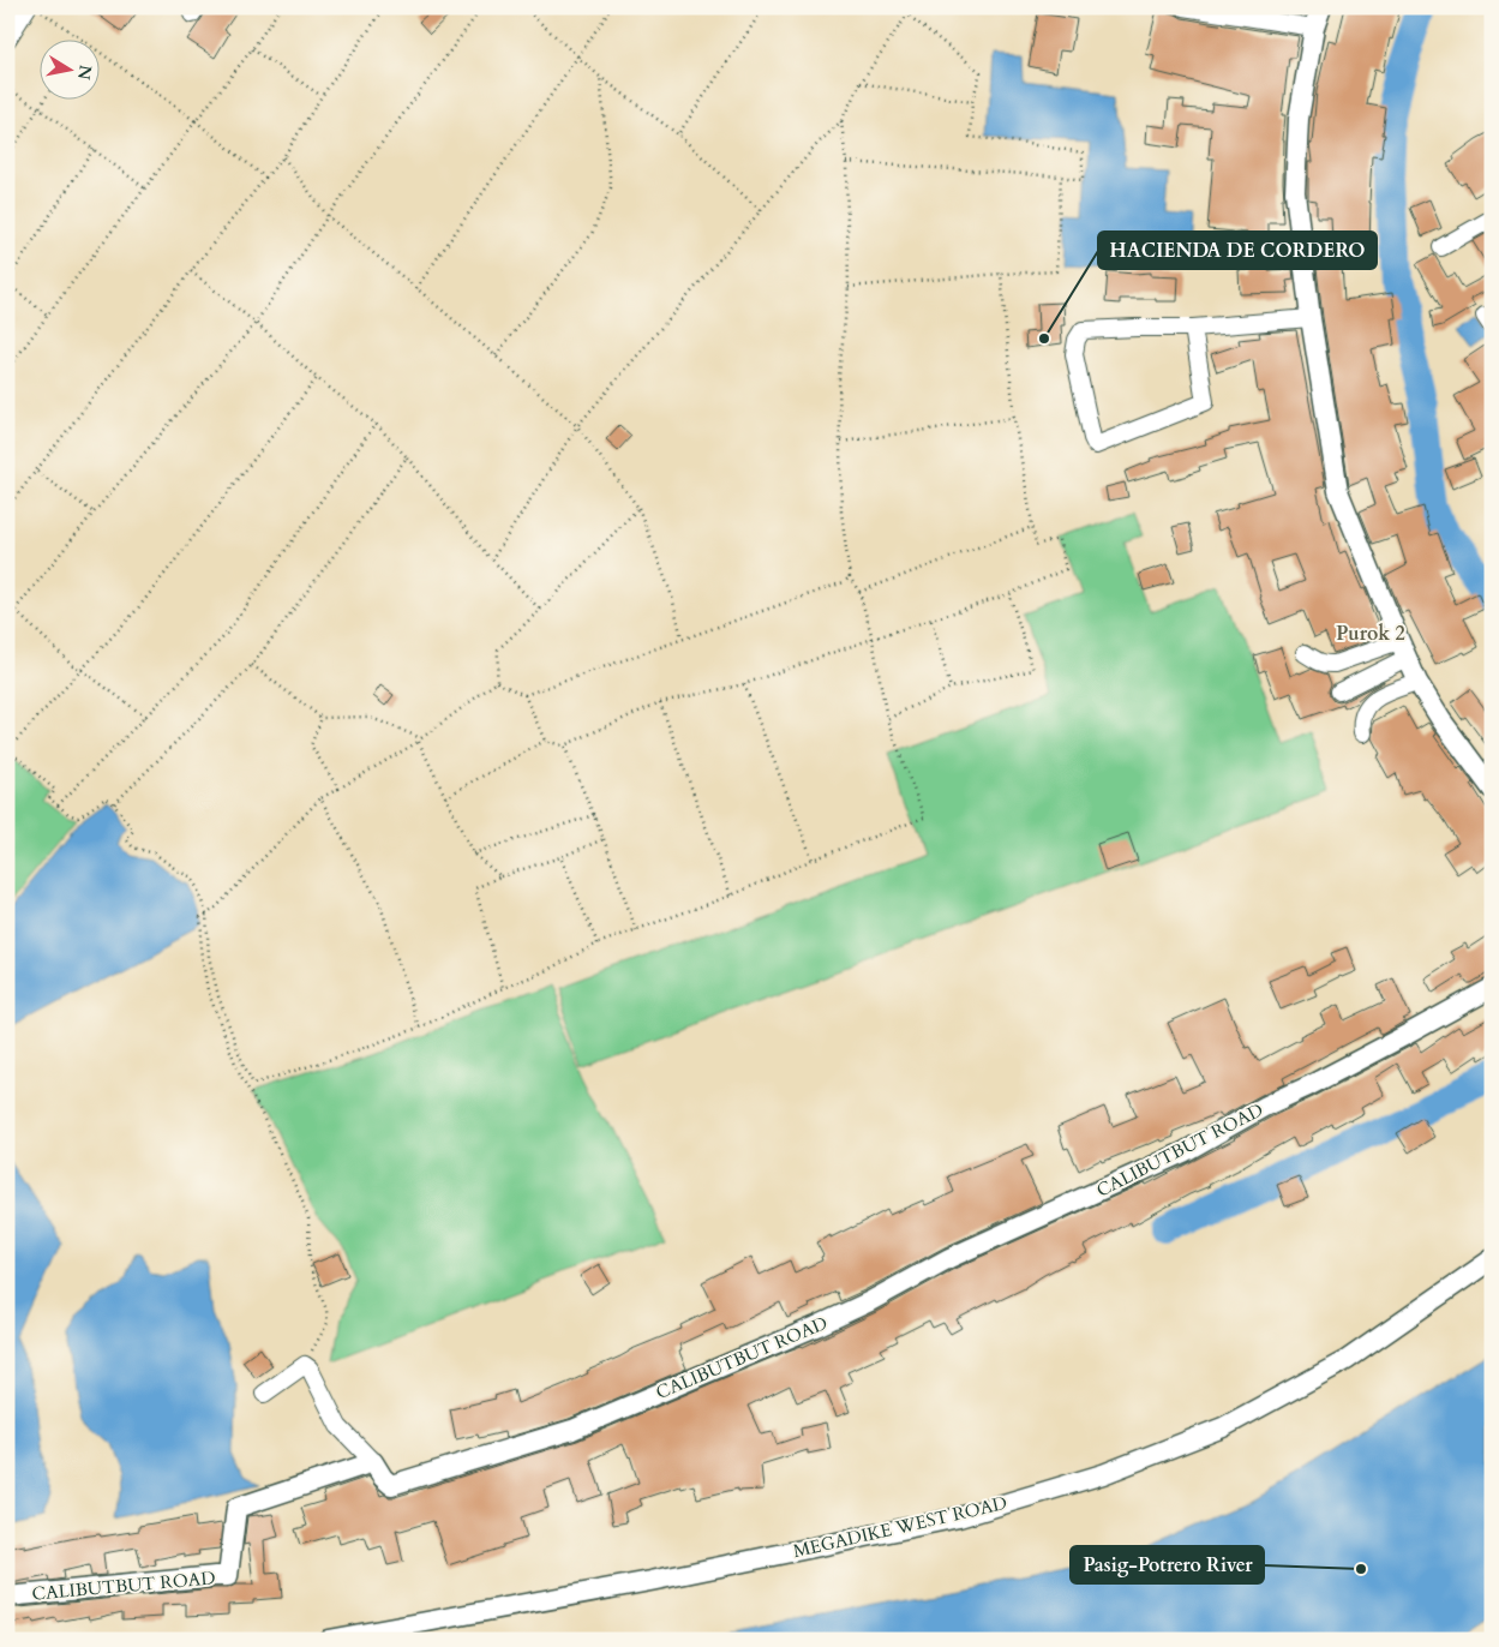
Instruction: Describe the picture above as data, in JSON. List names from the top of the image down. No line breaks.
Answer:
{"streets":{"street":["CALIBUTBUT ROAD","MEGADIKE WEST ROAD"]},"districts":["Purok 2"],"places":["HACIENDA DE CORDERO","Pasig-Potrero River"],"north":"right"}
